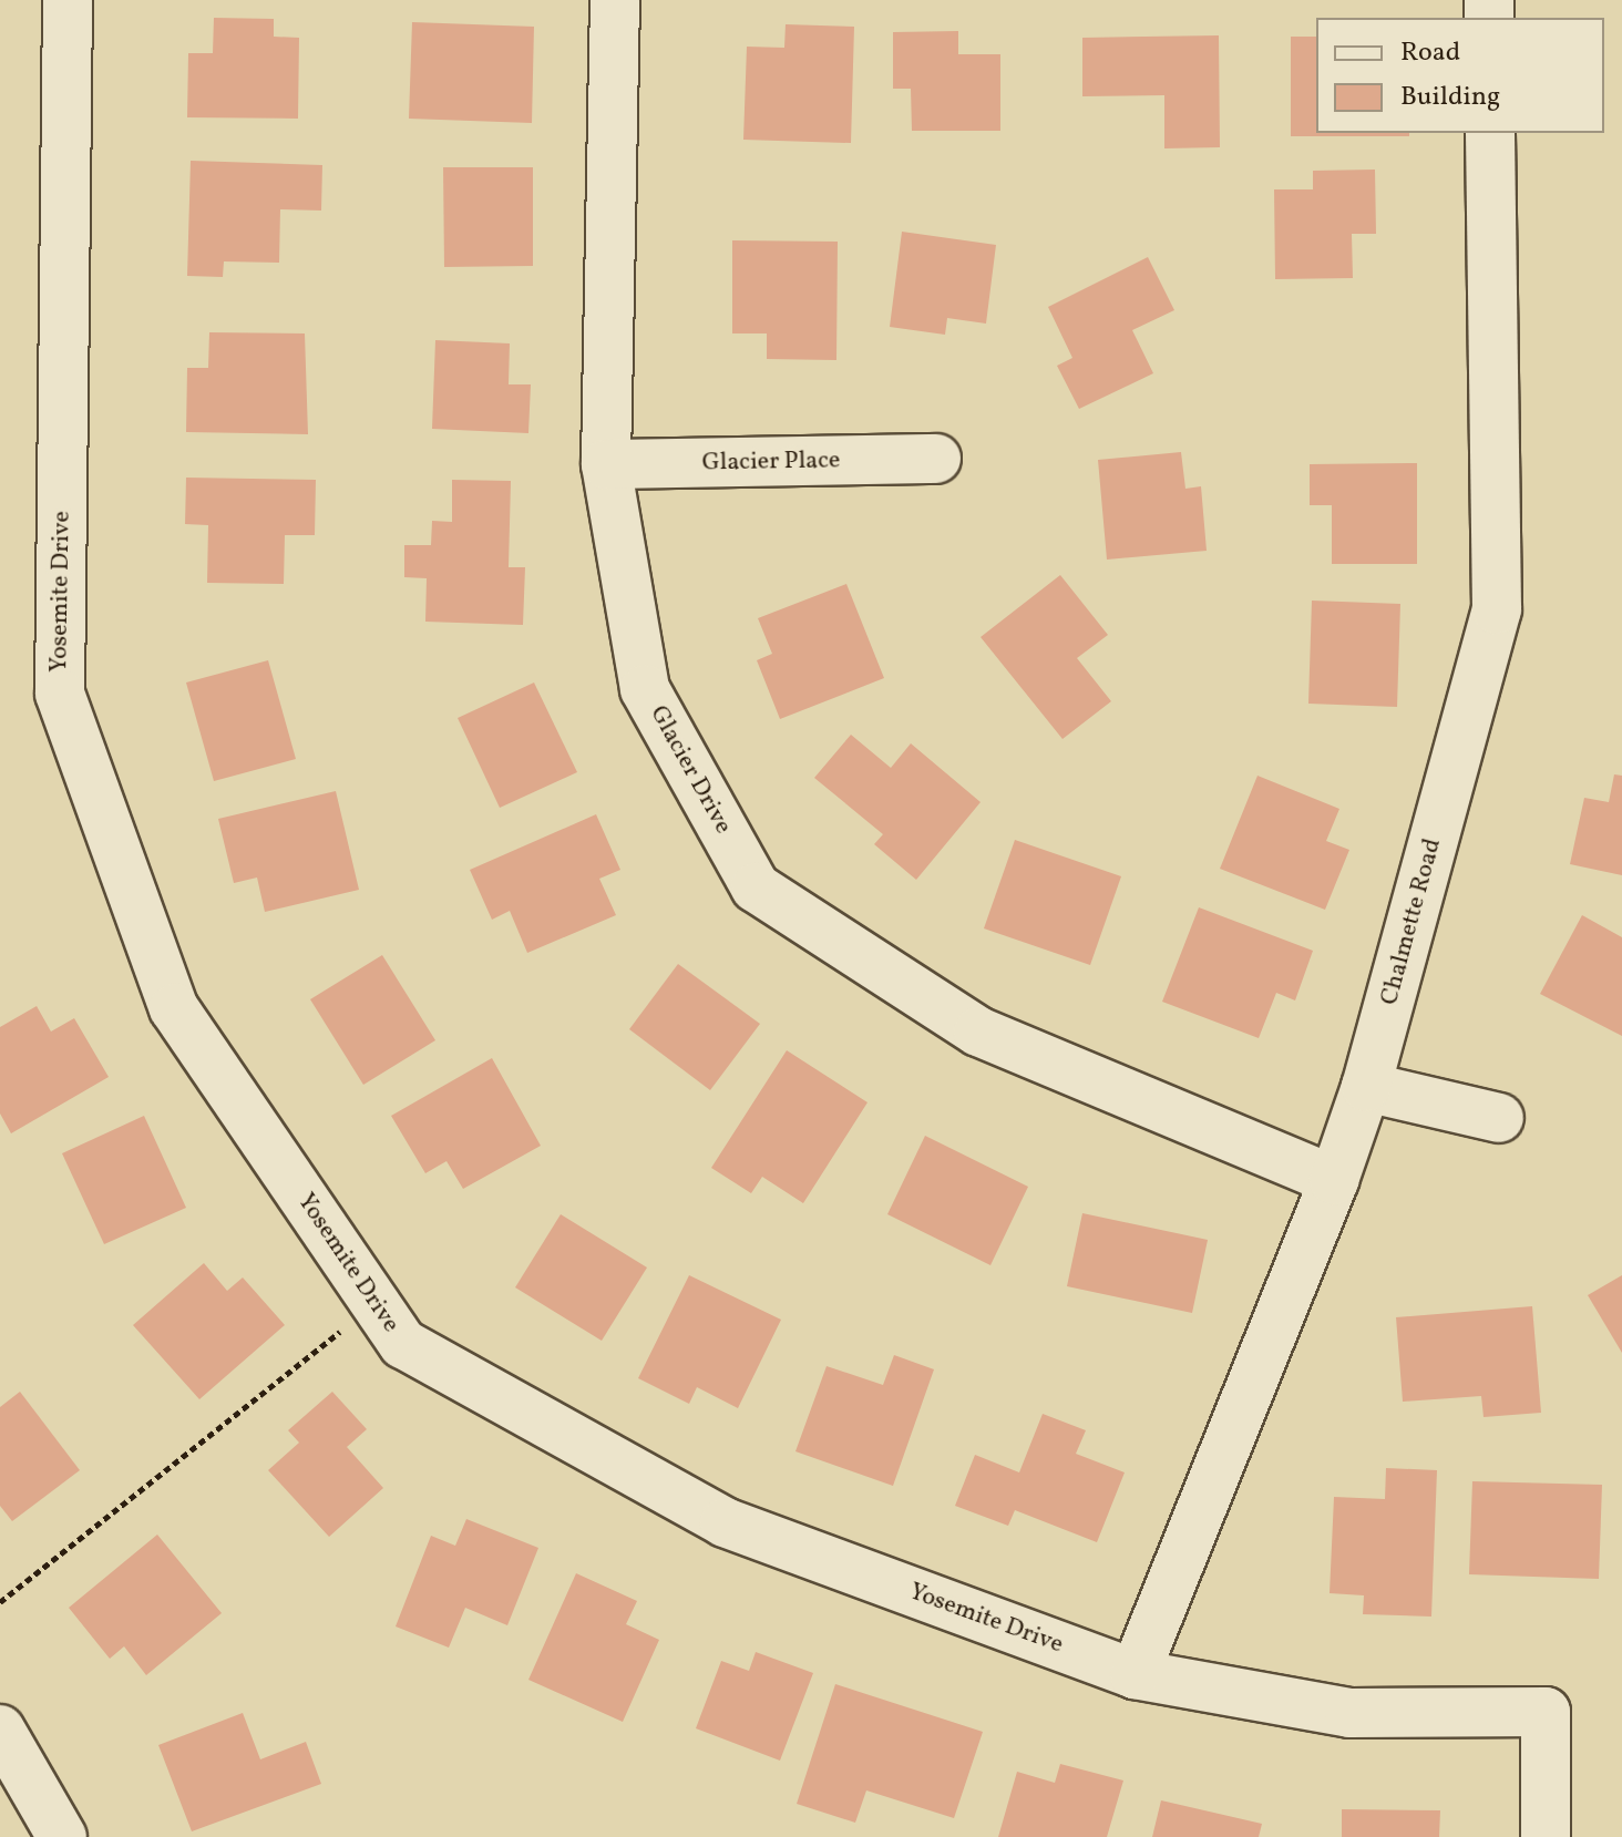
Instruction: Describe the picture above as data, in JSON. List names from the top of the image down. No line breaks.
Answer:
{"streets":{"street":["Glacier Place","Yosemite Drive","Glacier Drive","Chalmette Road"]},"crossings":[["Glacier Place","Glacier Drive"],["Yosemite Drive","Chalmette Road"],["Glacier Drive","Chalmette Road"]],"legend":["Road","Building"]}
